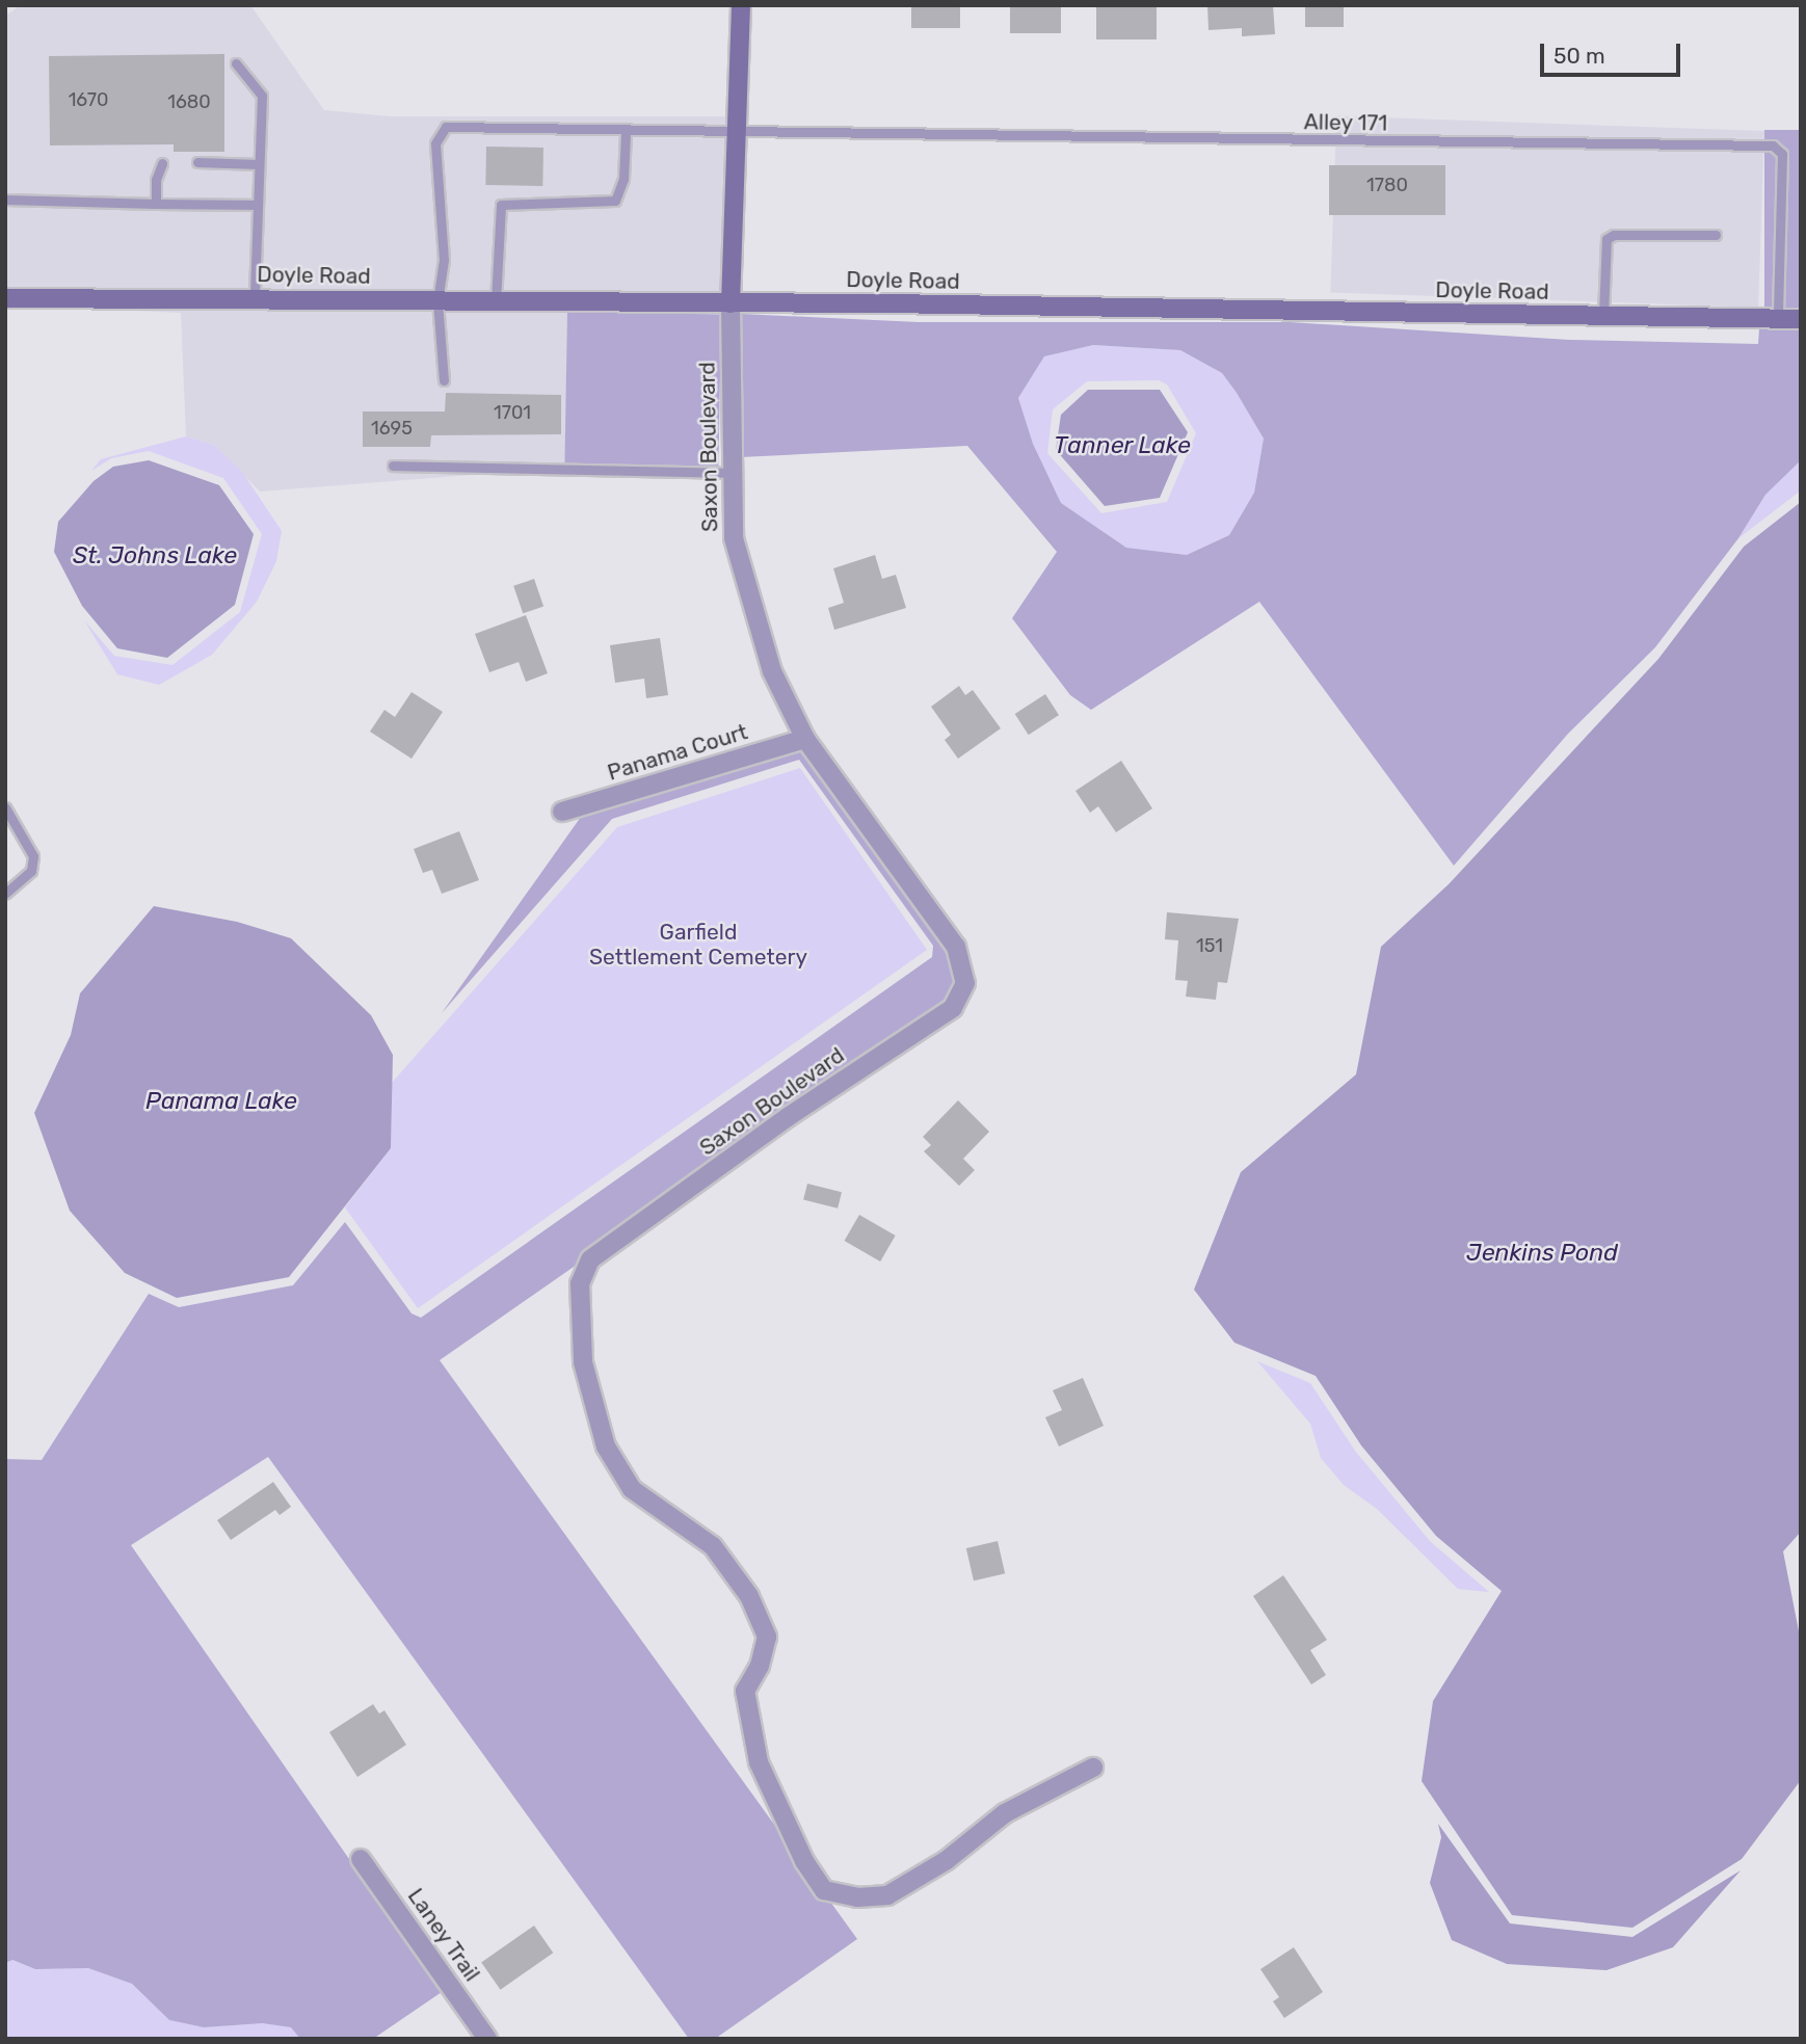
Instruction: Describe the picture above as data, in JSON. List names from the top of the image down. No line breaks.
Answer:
{"streets":{"main road":["Doyle Road","Saxon Boulevard"],"street":["Panama Court","Laney Trail"],"lane":["Alley 171"]},"crossings":[["Alley 171","Doyle Road"],["Alley 171","Saxon Boulevard"],["Doyle Road","Saxon Boulevard"],["Saxon Boulevard","Panama Court"]],"water":["Tanner Lake","St. Johns Lake","Panama Lake","Jenkins Pond"],"parks":["Garfield Settlement Cemetery"],"house_numbers":["1670","1680","1780","1701","1695","151"],"scale_bar":"50 m"}
